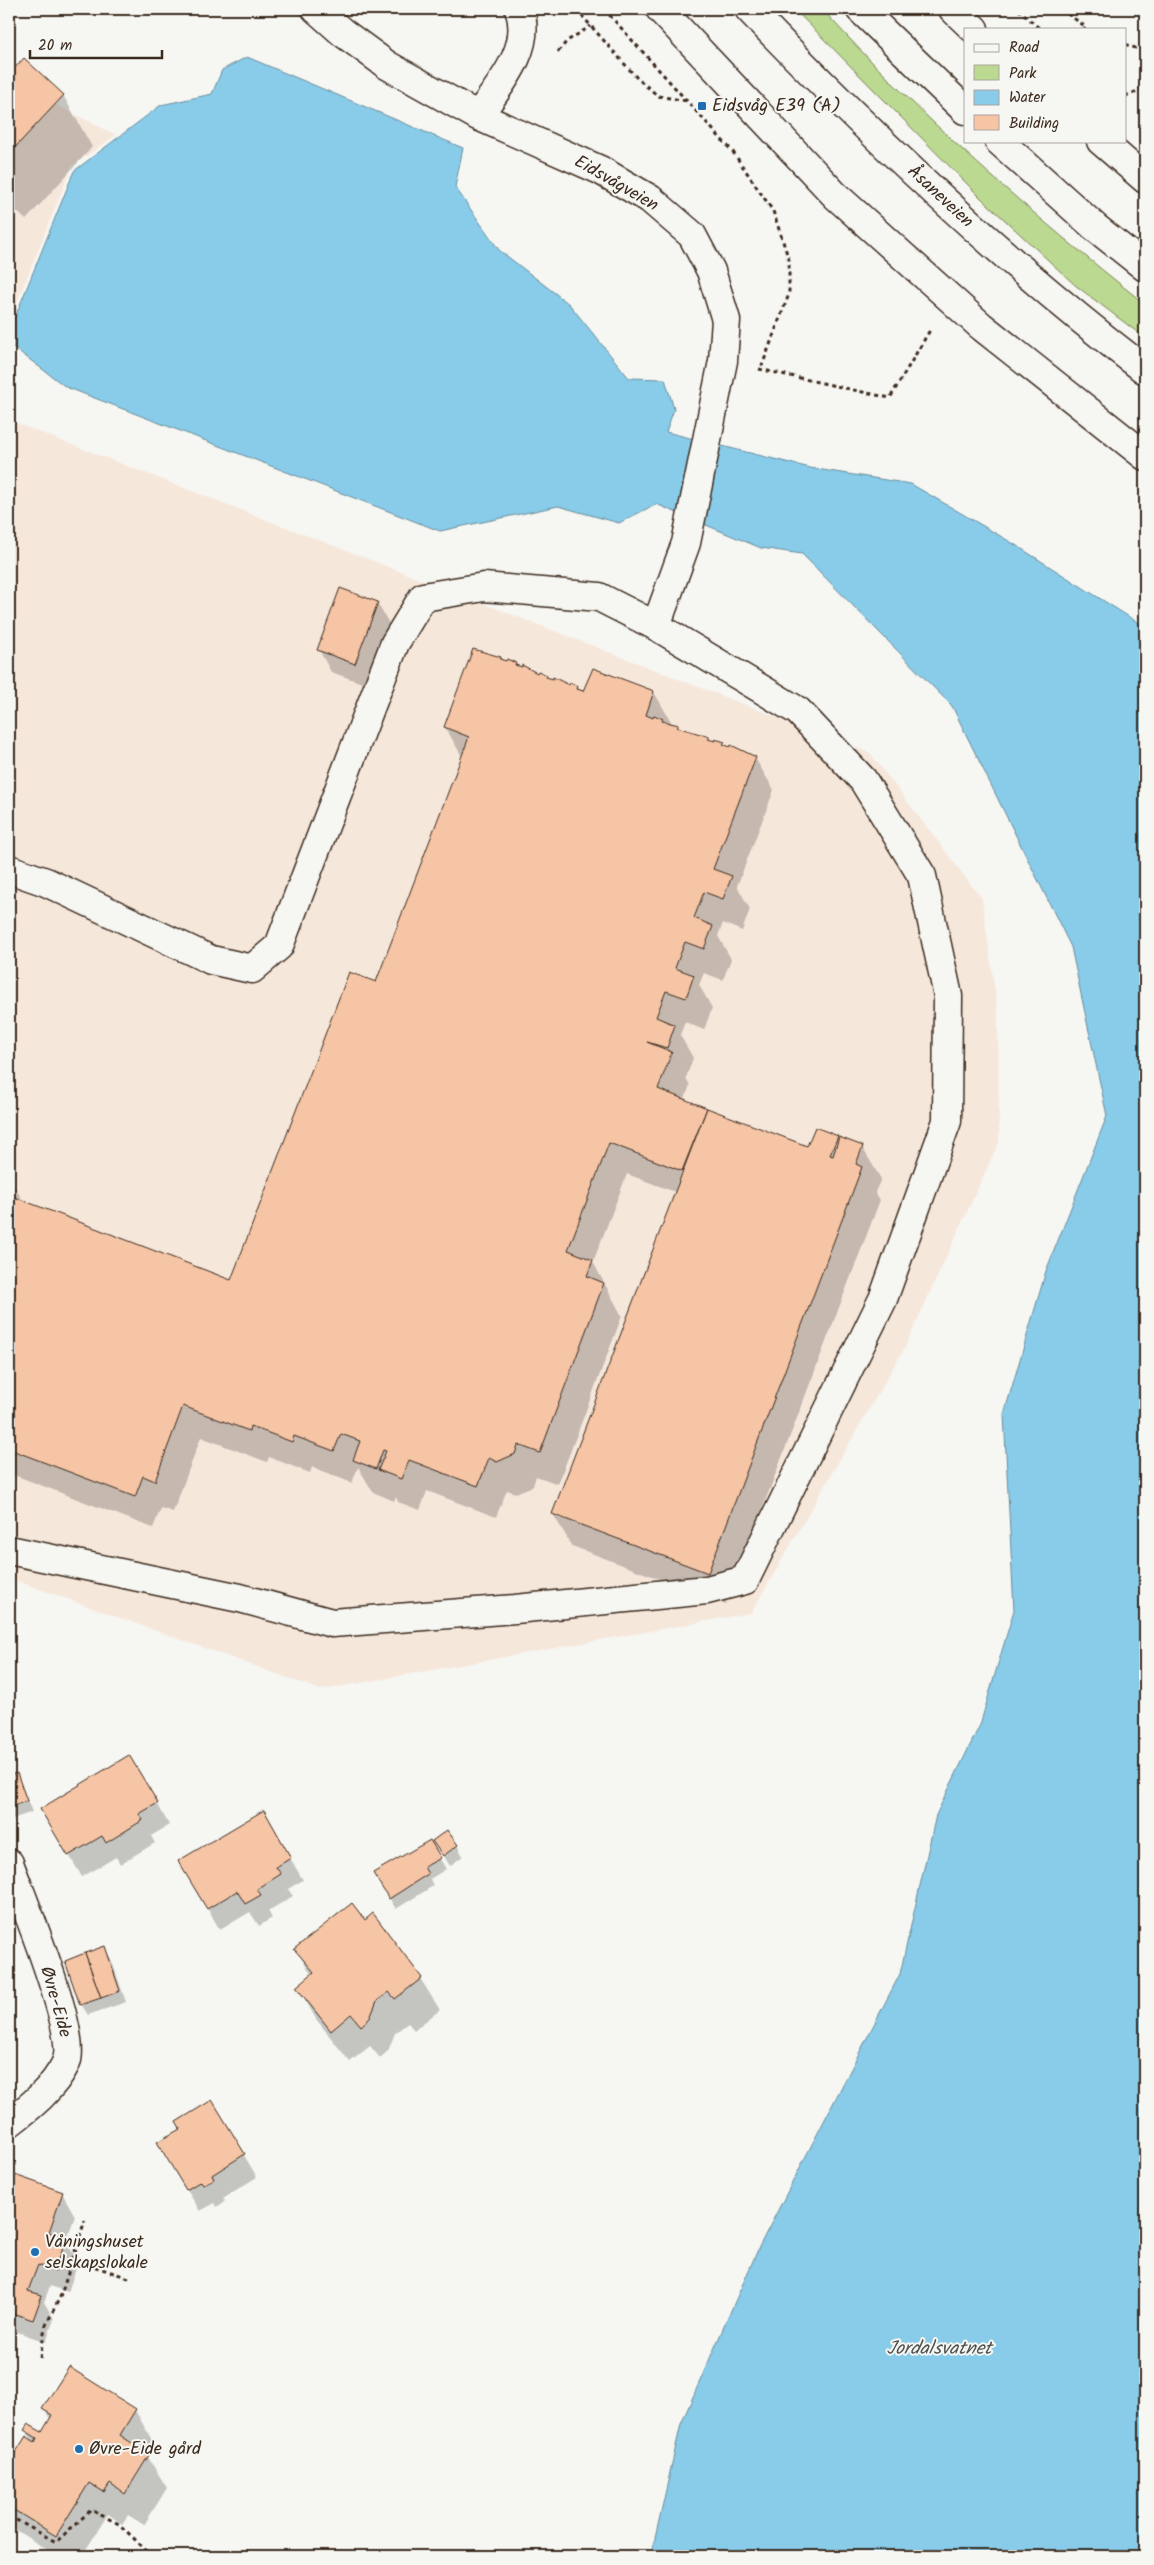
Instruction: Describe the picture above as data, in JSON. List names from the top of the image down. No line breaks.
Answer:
{"streets":{"main road":["Eidsvågveien","Åsaneveien","Øvre-Eide"]},"water":["Jordalsvatnet"],"places":{"transit":["Eidsvåg E39 (A)"],"other":["Våningshuset selskapslokale","Øvre-Eide gård"]},"legend":["Road","Park","Water","Building"],"scale_bar":"20 m"}
